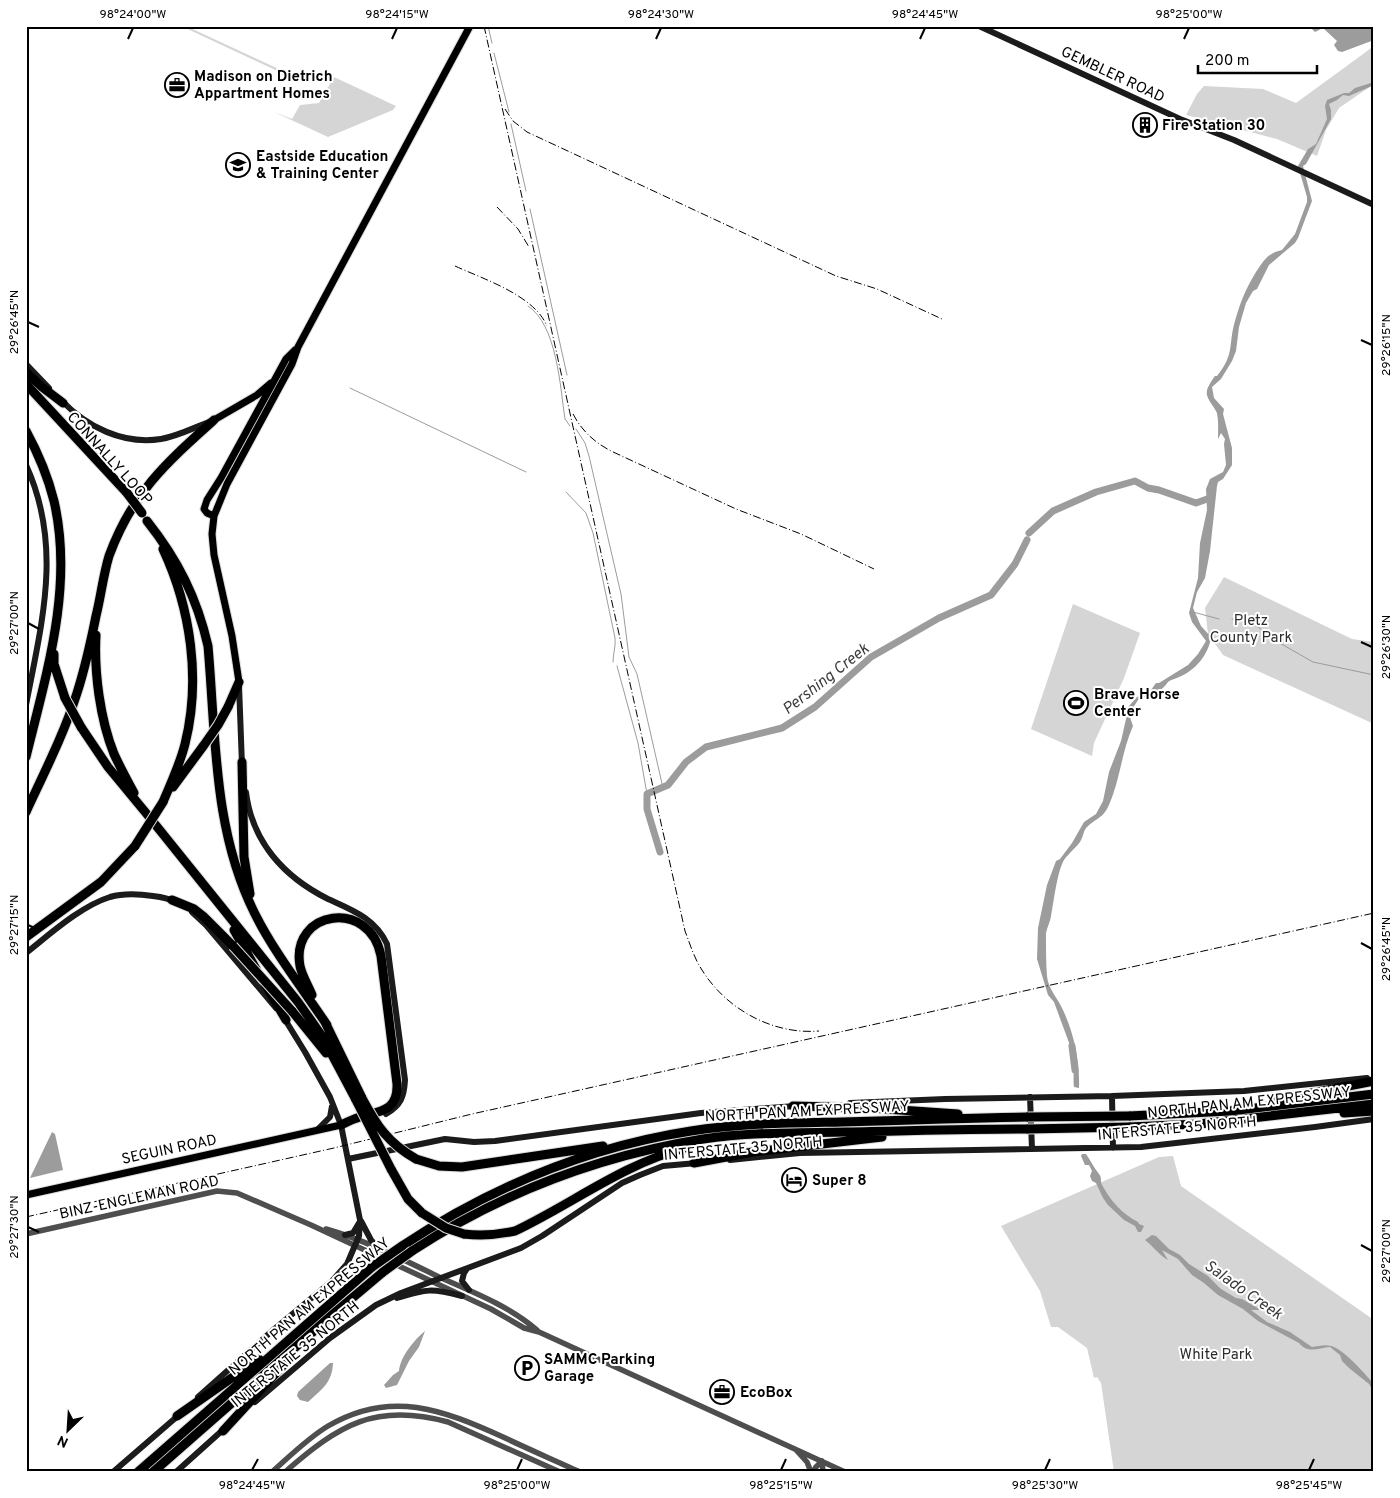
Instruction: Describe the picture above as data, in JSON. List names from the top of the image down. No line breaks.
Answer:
{"streets":{"highway":["CONNALLY LOOP","NORTH PAN AM EXPRESSWAY"],"main road":["GEMBLER ROAD","INTERSTATE 35 NORTH","SEGUIN ROAD"],"street":["BINZ-ENGLEMAN ROAD"]},"crossings":[["INTERSTATE 35 NORTH","BINZ-ENGLEMAN ROAD"]],"water":["Pershing Creek","Salado Creek"],"parks":["Pletz County Park","White Park"],"places":{"office":["Madison on Dietrich Appartment Homes","EcoBox"],"building":["Fire Station 30"],"school or university":["Eastside Education & Training Center"],"sports":["Brave Horse Center"],"hotel":["Super 8"],"parking":["SAMMC Parking Garage"]},"scale_bar":"200 m","north":"bottom left","coordinates":["98°24'00\"W","98°24'15\"W","98°24'30\"W","98°24'45\"W","98°25'00\"W","29°26'45\"N","29°26'15\"N","29°27'00\"N","29°26'30\"N","29°27'15\"N","29°27'30\"N","98°25'15\"W","98°25'30\"W","98°25'45\"W"]}
